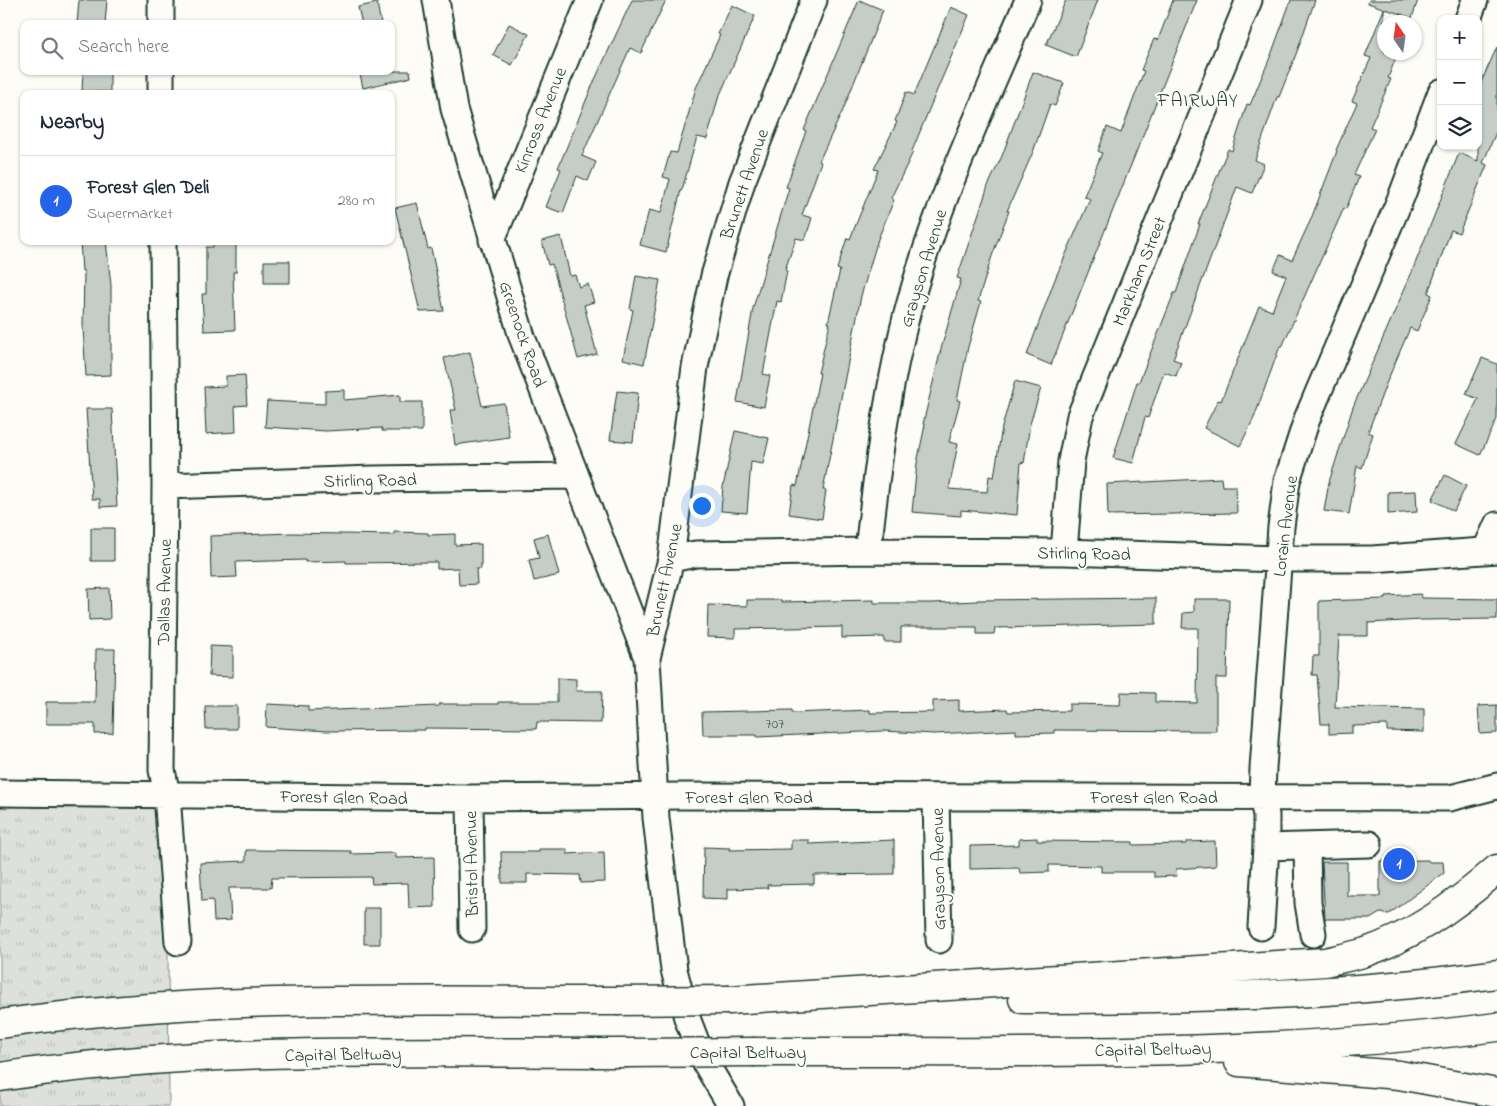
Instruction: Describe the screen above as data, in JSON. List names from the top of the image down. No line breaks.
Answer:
{"streets":{"highway":["Capital Beltway"],"street":["Kinross Avenue","Brunett Avenue","Grayson Avenue","Markham Street","Greenock Road","Stirling Road","Lorain Avenue","Dallas Avenue","Forest Glen Road","Bristol Avenue"]},"crossings":[["Kinross Avenue","Greenock Road"],["Brunett Avenue","Greenock Road"],["Brunett Avenue","Stirling Road"],["Brunett Avenue","Forest Glen Road"],["Grayson Avenue","Stirling Road"],["Grayson Avenue","Forest Glen Road"],["Markham Street","Stirling Road"],["Greenock Road","Stirling Road"],["Stirling Road","Lorain Avenue"],["Stirling Road","Dallas Avenue"],["Lorain Avenue","Forest Glen Road"],["Dallas Avenue","Forest Glen Road"],["Forest Glen Road","Bristol Avenue"]],"districts":["FAIRWAY"],"house_numbers":["707"],"north":"top","page":{"map_buttons":["+","−"],"search":"Search here","heading":"Nearby","list":[{"mark":"1","name":"Forest Glen Deli","note":"Supermarket","value":"280 m"}],"pins":"1"}}
